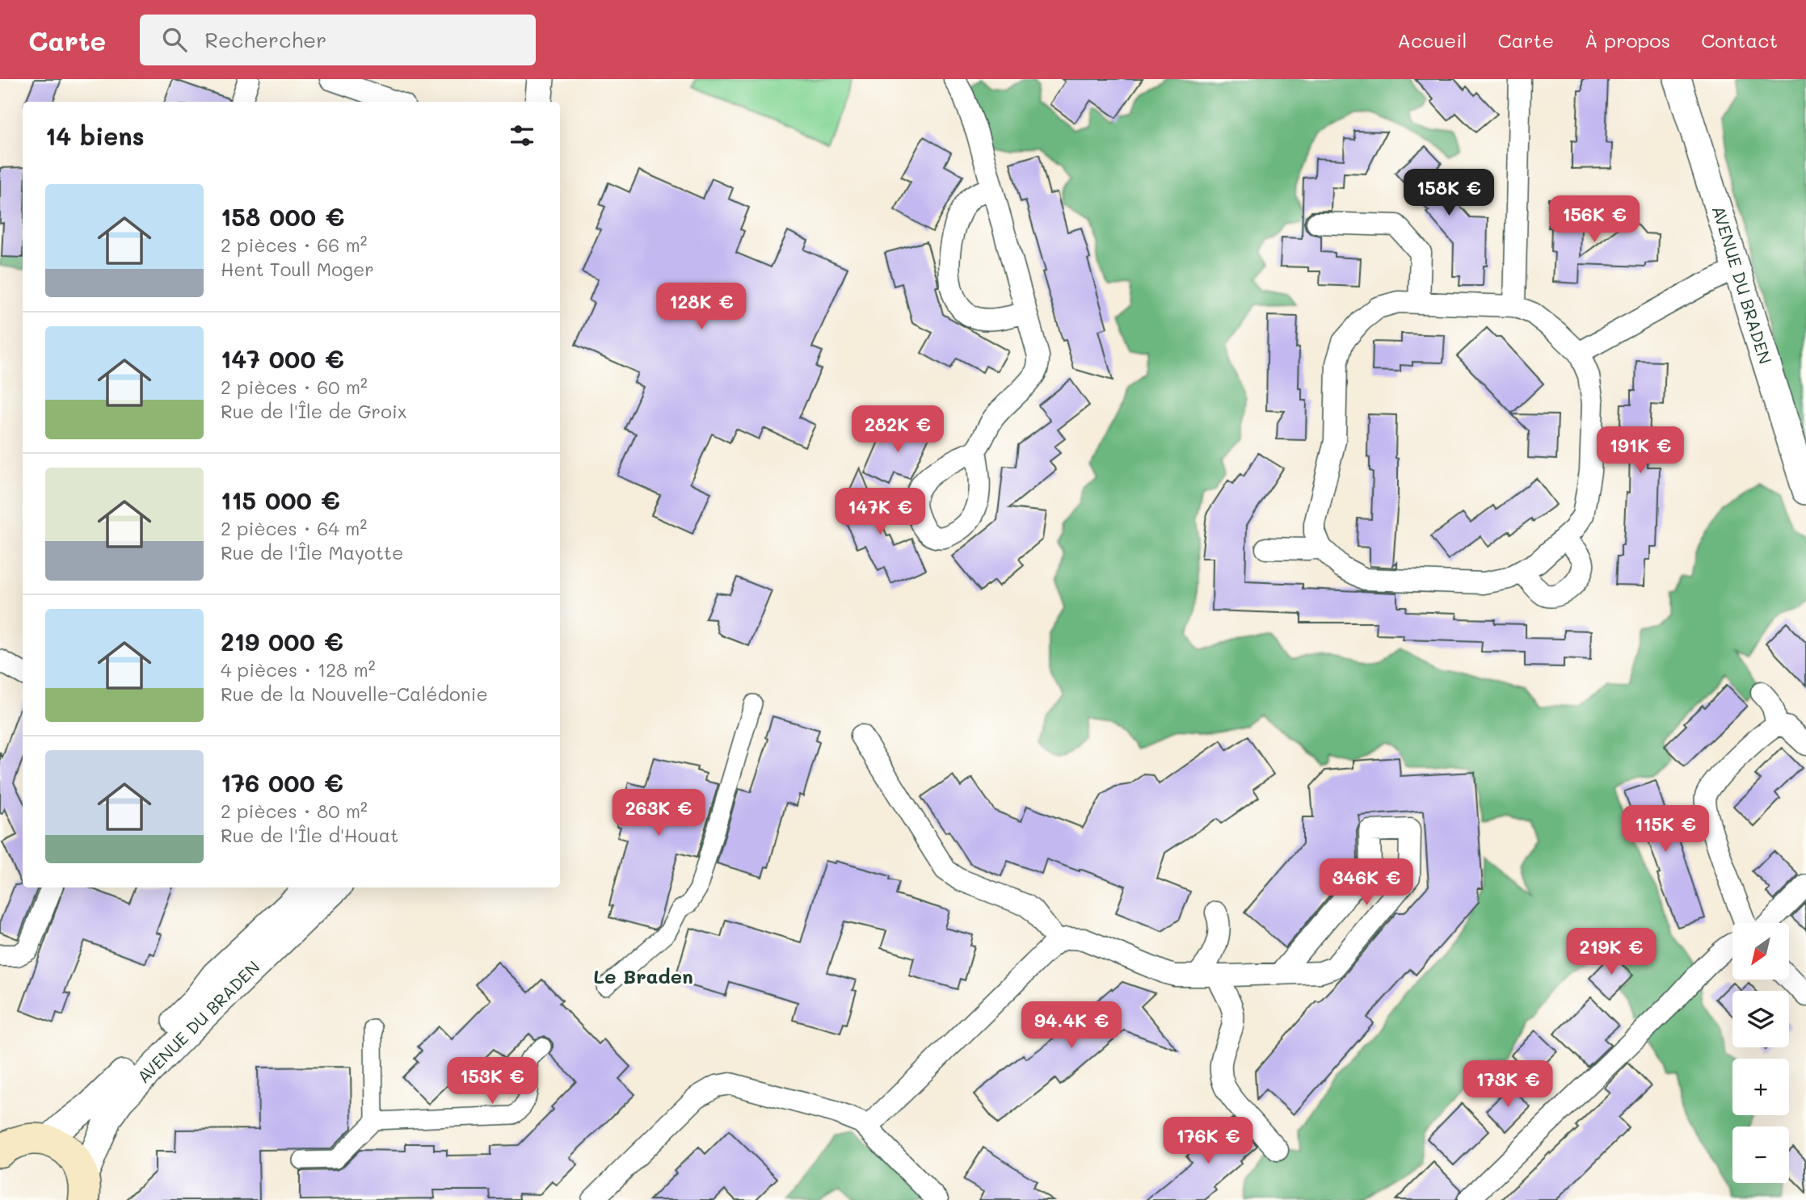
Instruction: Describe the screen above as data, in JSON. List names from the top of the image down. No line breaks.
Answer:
{"streets":{"street":["AVENUE DU BRADEN"]},"districts":["Le Braden"],"north":"bottom left","page":{"header":"Carte","search":"Rechercher","nav":["Accueil","Carte","À propos","Contact"],"heading":"14 biens","price":["158K €","156K €","128K €","282K €","191K €","147K €","263K €","115K €","346K €","219K €","94.4K €","153K €","173K €","176K €"],"list":[{"name":"158 000 €","note":"2 pièces · 66 m² · Hent Toull Moger"},{"name":"147 000 €","note":"2 pièces · 60 m² · Rue de l'Île de Groix"},{"name":"115 000 €","note":"2 pièces · 64 m² · Rue de l'Île Mayotte"},{"name":"219 000 €","note":"4 pièces · 128 m² · Rue de la Nouvelle-Calédonie"},{"name":"176 000 €","note":"2 pièces · 80 m² · Rue de l'Île d'Houat"}],"map_buttons":["+","−"]}}
